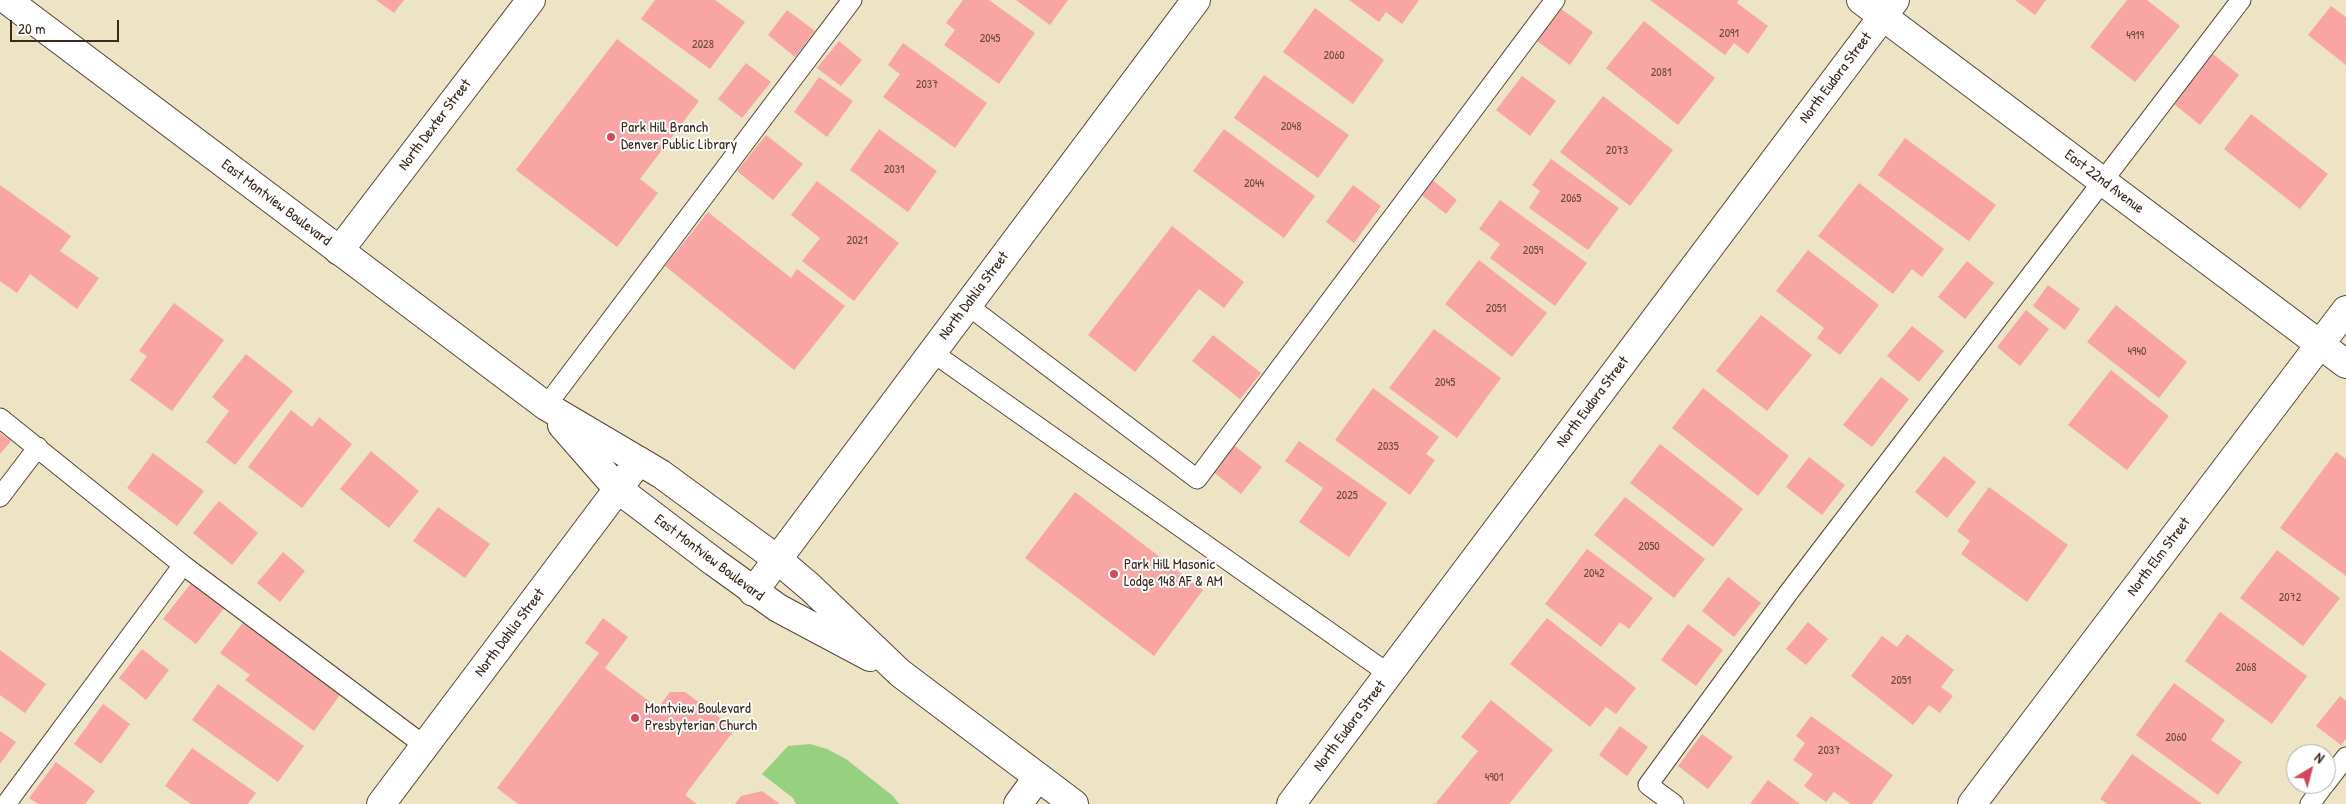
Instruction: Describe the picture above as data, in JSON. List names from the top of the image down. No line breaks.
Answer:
{"streets":{"street":["North Eudora Street","North Dexter Street","East 22nd Avenue","East Montview Boulevard","North Dahlia Street","North Elm Street"]},"crossings":[["North Eudora Street","East 22nd Avenue"],["North Dexter Street","East Montview Boulevard"],["East 22nd Avenue","North Elm Street"],["East Montview Boulevard","North Dahlia Street"]],"places":["Park Hill Branch Denver Public Library","Park Hill Masonic Lodge 148 AF & AM","Montview Boulevard Presbyterian Church"],"house_numbers":["2091","4919","2045","2028","2060","2081","2037","2048","2073","2031","2044","2065","2021","2059","2051","4940","2045","2035","2025","2050","2042","2072","2068","2051","2060","2037","4901"],"scale_bar":"20 m","north":"top right"}
